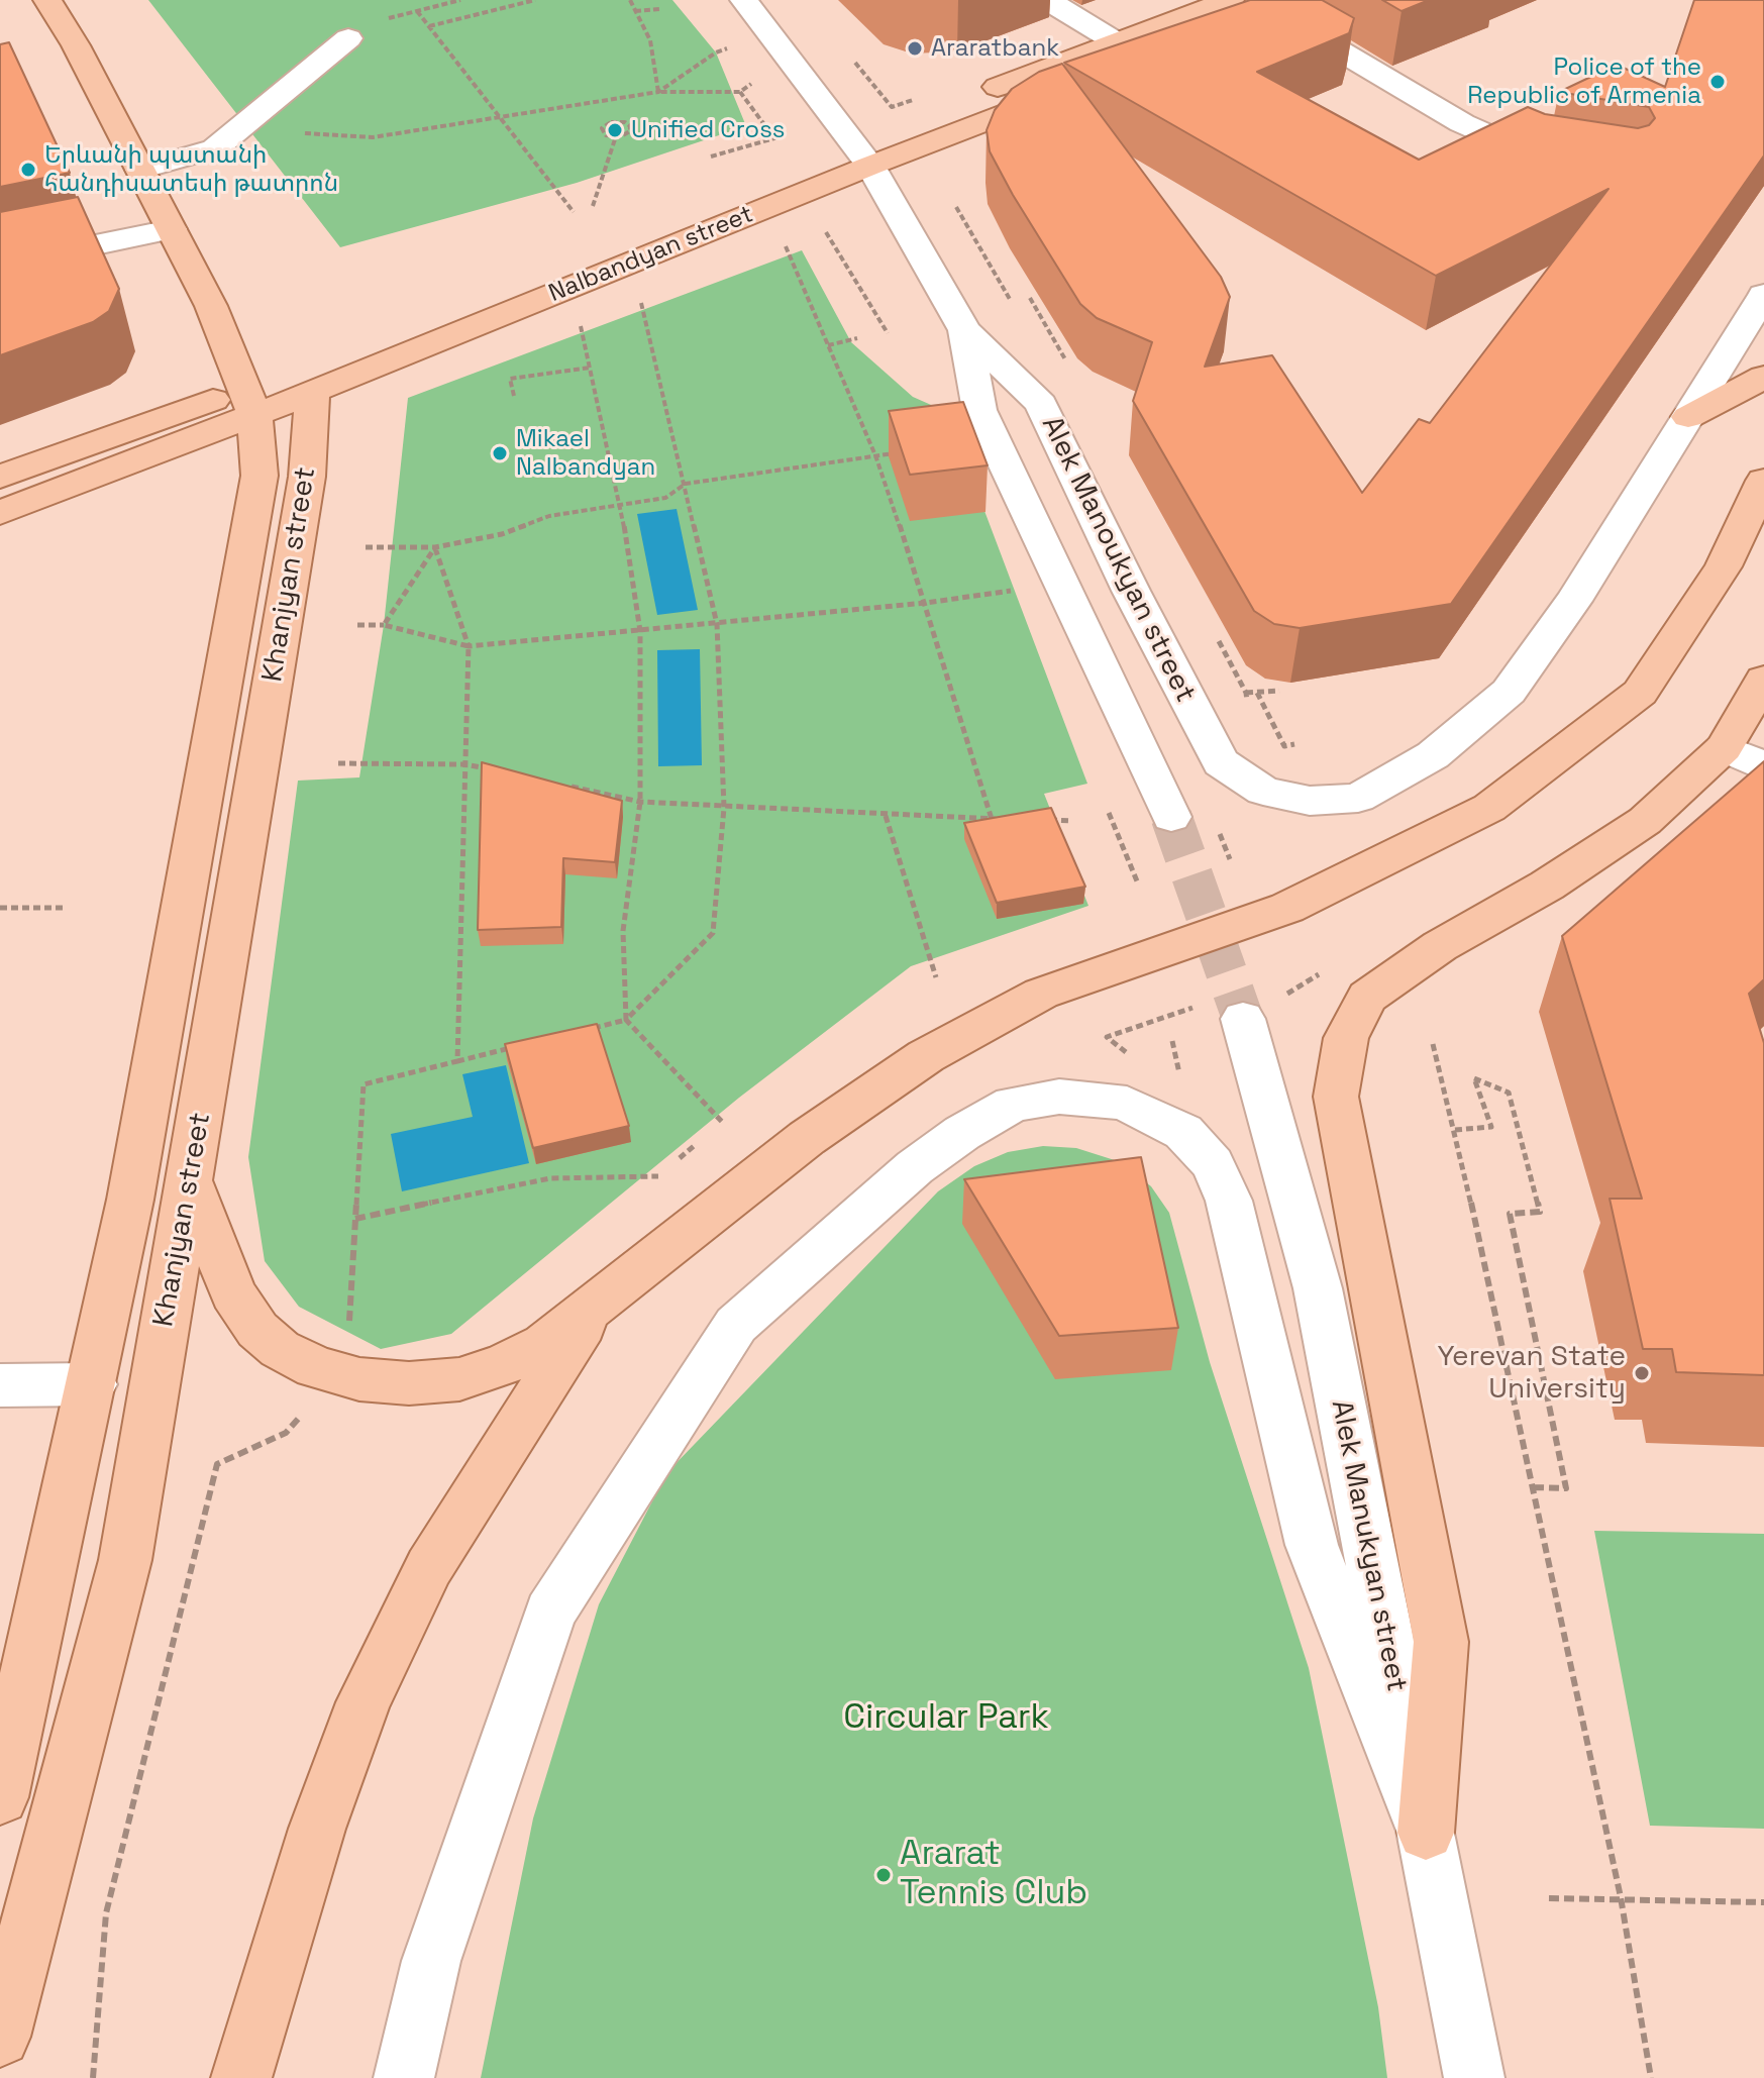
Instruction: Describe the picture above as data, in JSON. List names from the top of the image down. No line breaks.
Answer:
{"streets":{"main road":["Nalbandyan street","Khanjyan street"],"street":["Alek Manoukyan street","Alek Manukyan street"]},"crossings":[["Nalbandyan street","Alek Manoukyan street"],["Nalbandyan street","Khanjyan street"]],"parks":["Circular Park"],"places":["Araratbank","Police of the Republic of Armenia","Unified Cross","Երևանի պատանի հանդիսատեսի թատրոն","Mikael Nalbandyan","Yerevan State University","Ararat Tennis Club"]}
